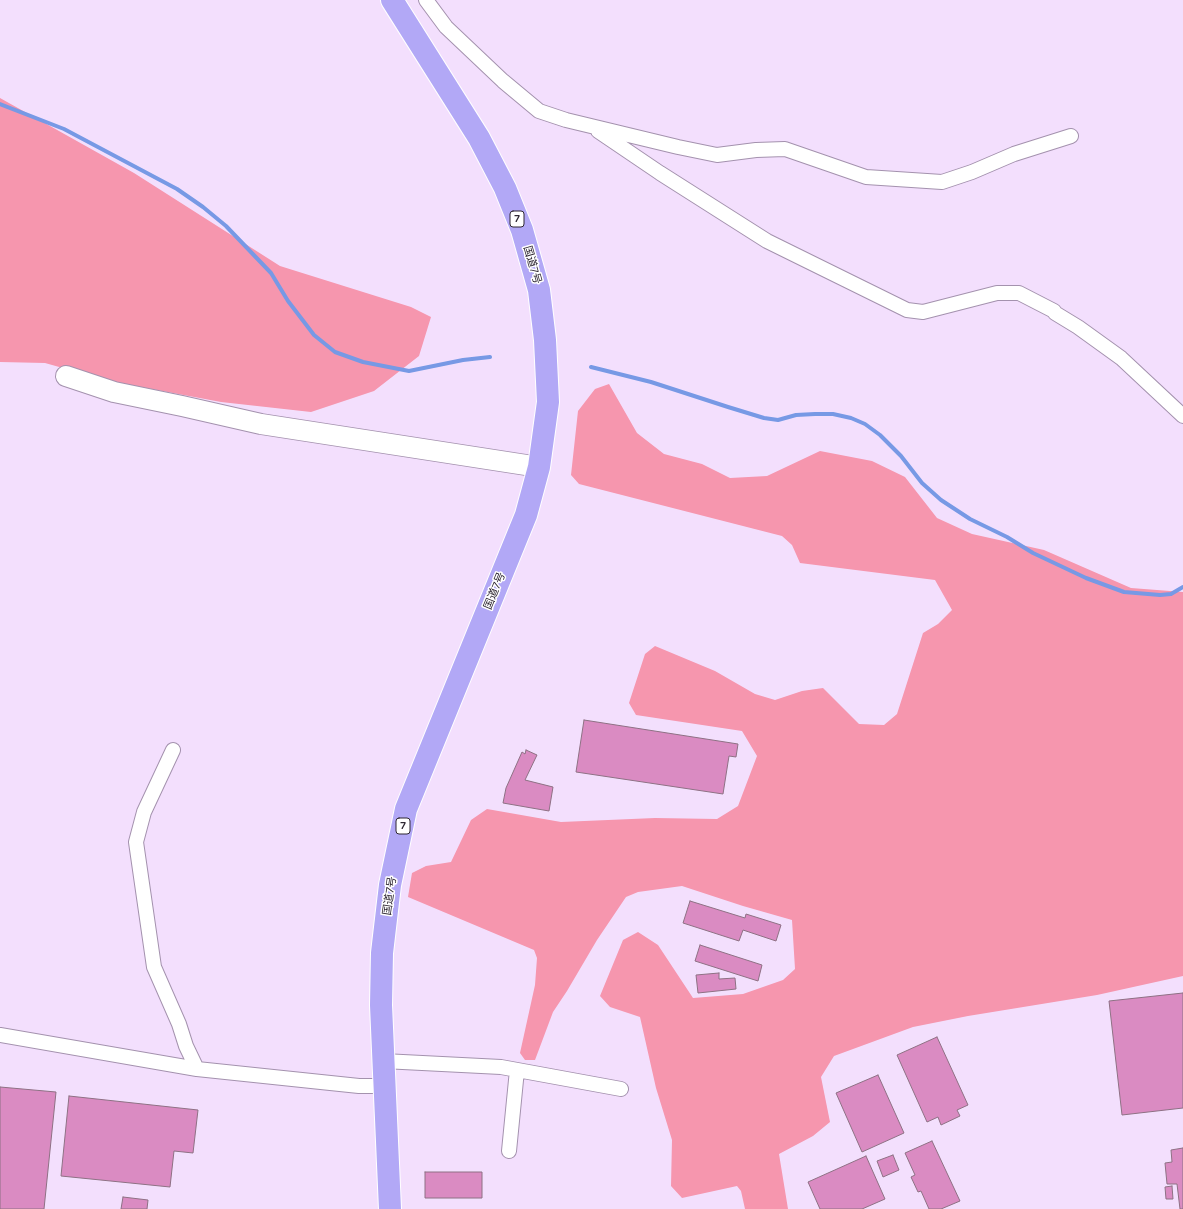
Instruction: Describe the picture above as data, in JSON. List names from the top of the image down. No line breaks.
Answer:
{"streets":{"highway":["7","国道7号"]}}
